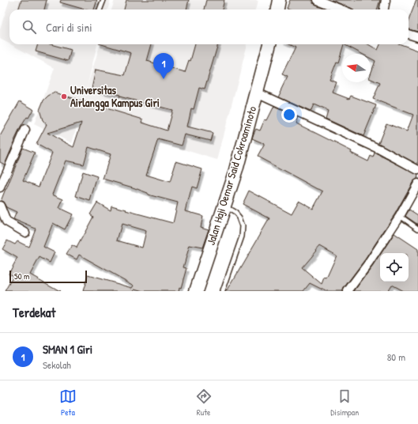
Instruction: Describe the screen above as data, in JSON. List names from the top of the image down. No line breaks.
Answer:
{"streets":{"main road":["Jalan Haji Oemar Said Cokroaminoto"]},"places":["Universitas Airlangga Kampus Giri"],"scale_bar":"50 m","north":"left","page":{"search":"Cari di sini","pins":"1","scale":"50 m","heading":"Terdekat","list":[{"mark":"1","name":"SMAN 1 Giri","note":"Sekolah","value":"80 m"}],"nav":["Peta","Rute","Disimpan"]}}
